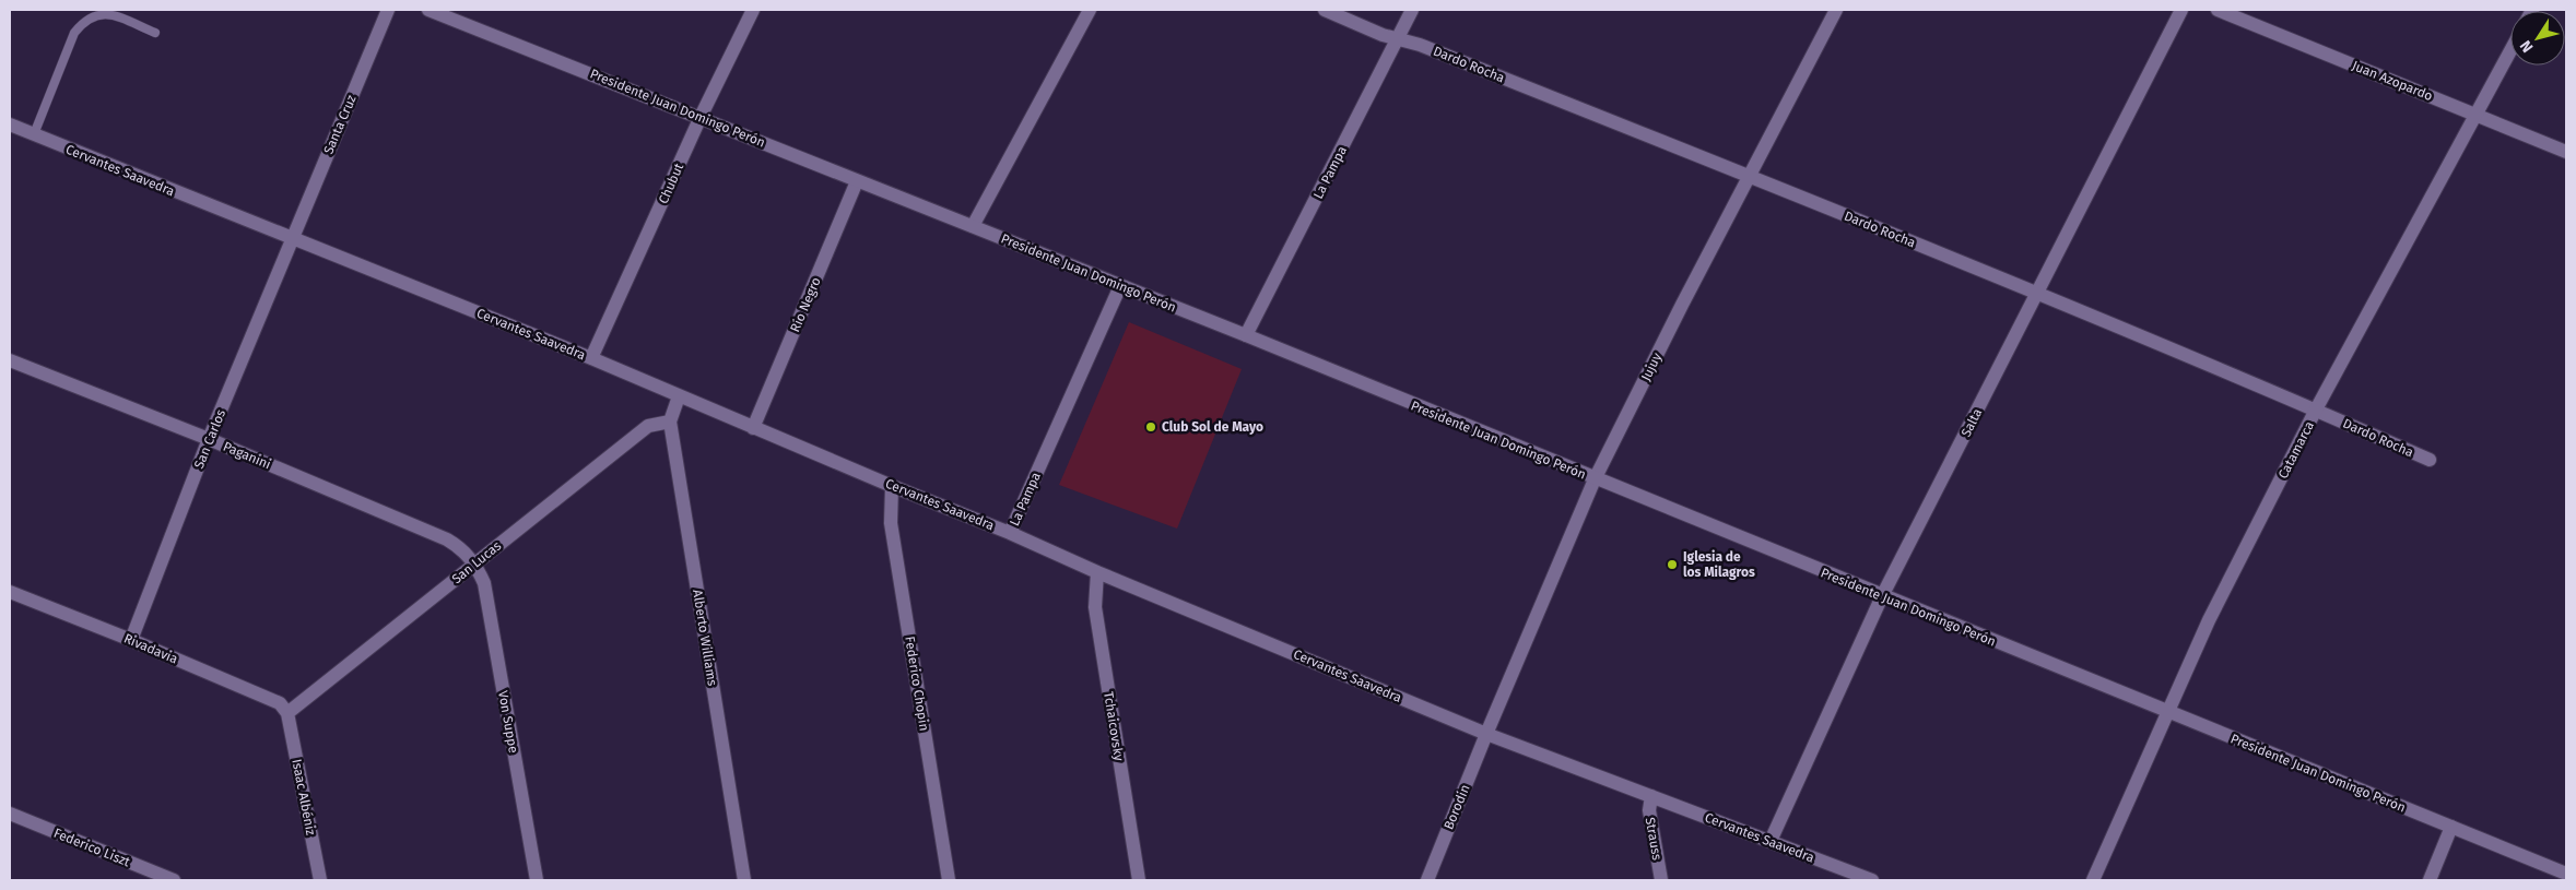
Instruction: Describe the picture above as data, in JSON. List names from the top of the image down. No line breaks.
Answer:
{"streets":{"street":["Dardo Rocha","Juan Azopardo","Presidente Juan Domingo Perón","Santa Cruz","Cervantes Saavedra","La Pampa","Chubut","Río Negro","Jujuy","Salta","San Carlos","Catamarca","Paganini","San Lucas","Alberto Williams","Rivadavia","Federico Chopin","Von Suppe","Tchaicovsky","Isaac Albéniz","Borodin","Strauss","Federico Liszt"]},"crossings":[["Dardo Rocha","La Pampa"],["Dardo Rocha","Jujuy"],["Dardo Rocha","Salta"],["Dardo Rocha","Catamarca"],["Juan Azopardo","Catamarca"],["Presidente Juan Domingo Perón","La Pampa"],["Presidente Juan Domingo Perón","Chubut"],["Presidente Juan Domingo Perón","Río Negro"],["Presidente Juan Domingo Perón","Jujuy"],["Presidente Juan Domingo Perón","Salta"],["Presidente Juan Domingo Perón","Catamarca"],["Santa Cruz","Cervantes Saavedra"],["Santa Cruz","San Carlos"],["Cervantes Saavedra","La Pampa"],["Cervantes Saavedra","Chubut"],["Cervantes Saavedra","Río Negro"],["Cervantes Saavedra","Jujuy"],["Cervantes Saavedra","Salta"],["Cervantes Saavedra","San Carlos"],["Cervantes Saavedra","Alberto Williams"],["Cervantes Saavedra","Federico Chopin"],["Cervantes Saavedra","Tchaicovsky"],["Cervantes Saavedra","Borodin"],["Cervantes Saavedra","Strauss"],["Jujuy","Borodin"],["San Carlos","Paganini"],["San Carlos","Rivadavia"],["Paganini","San Lucas"],["Paganini","Von Suppe"],["San Lucas","Alberto Williams"],["San Lucas","Rivadavia"],["San Lucas","Von Suppe"],["San Lucas","Isaac Albéniz"],["Rivadavia","Isaac Albéniz"]],"places":["Club Sol de Mayo","Iglesia de los Milagros"],"north":"bottom left"}
